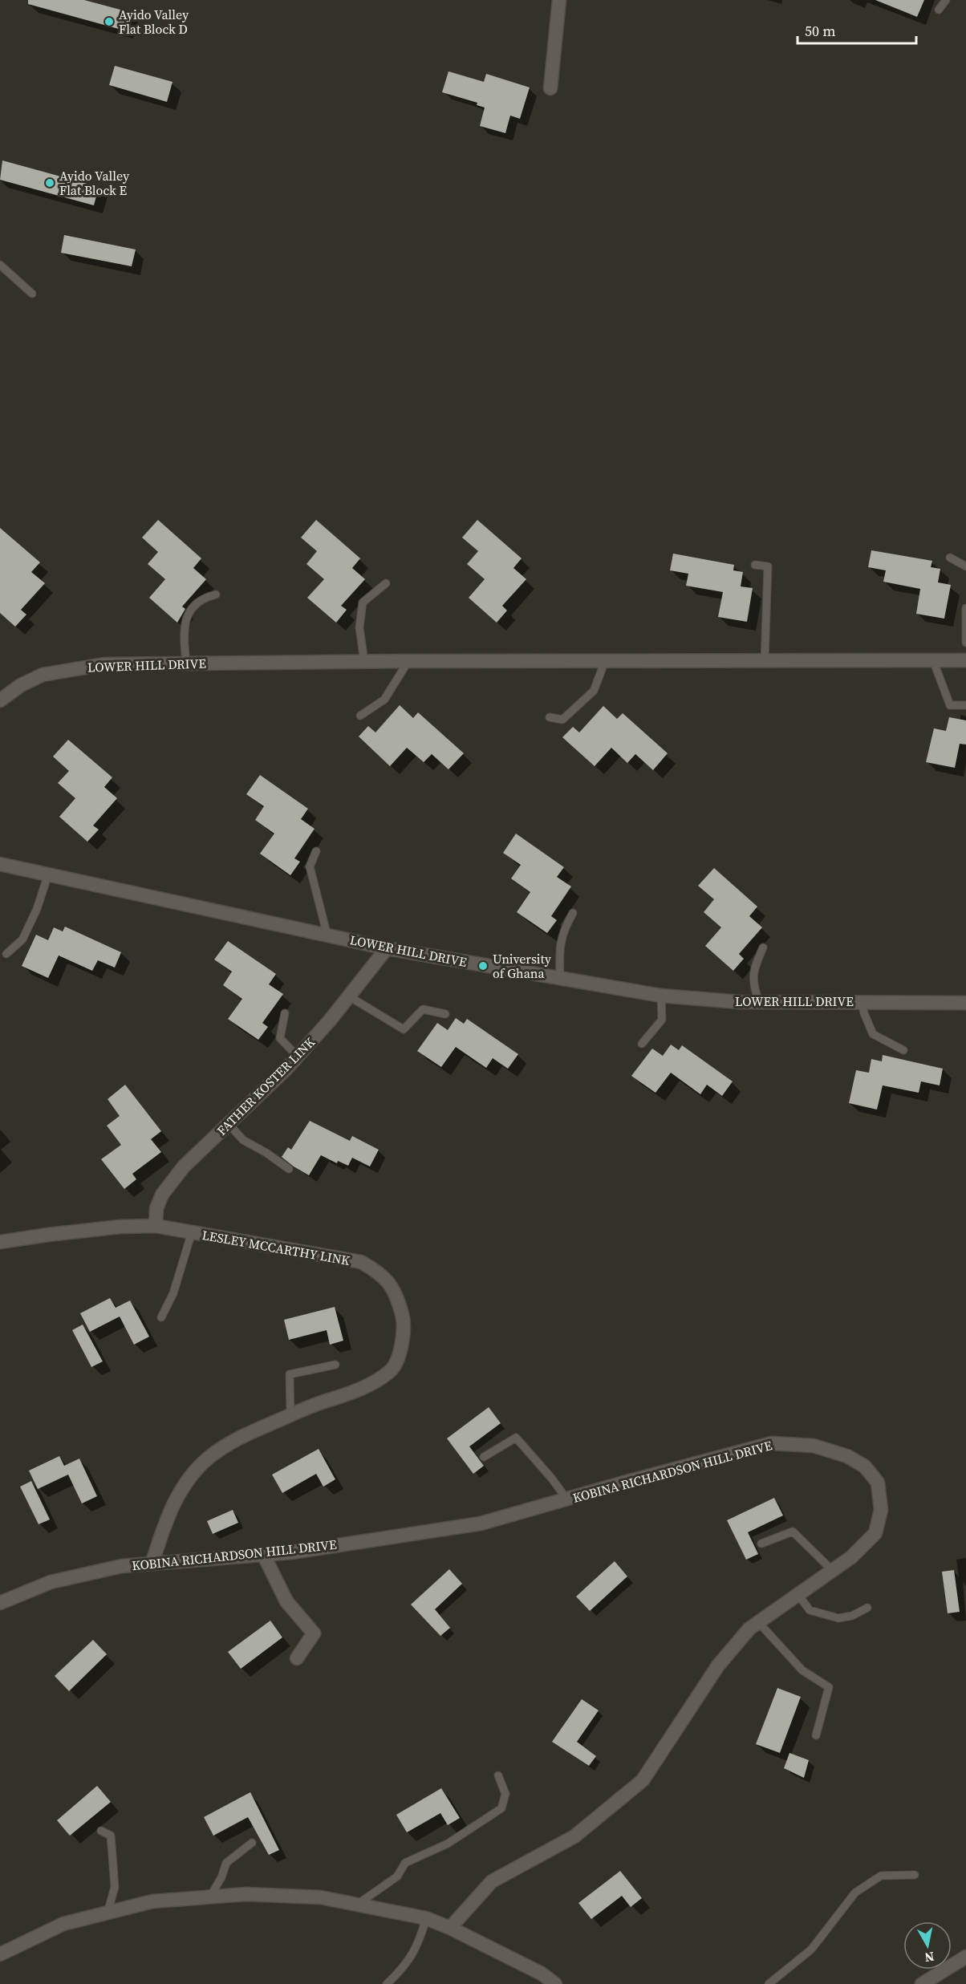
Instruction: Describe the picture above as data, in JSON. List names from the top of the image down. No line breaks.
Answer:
{"streets":{"street":["LOWER HILL DRIVE","FATHER KOSTER LINK","LESLEY MCCARTHY LINK","KOBINA RICHARDSON HILL DRIVE"]},"crossings":[["LOWER HILL DRIVE","FATHER KOSTER LINK"],["FATHER KOSTER LINK","LESLEY MCCARTHY LINK"],["LESLEY MCCARTHY LINK","KOBINA RICHARDSON HILL DRIVE"]],"places":["Ayido Valley Flat Block D","Ayido Valley Flat Block E","University of Ghana"],"scale_bar":"50 m","north":"bottom"}
